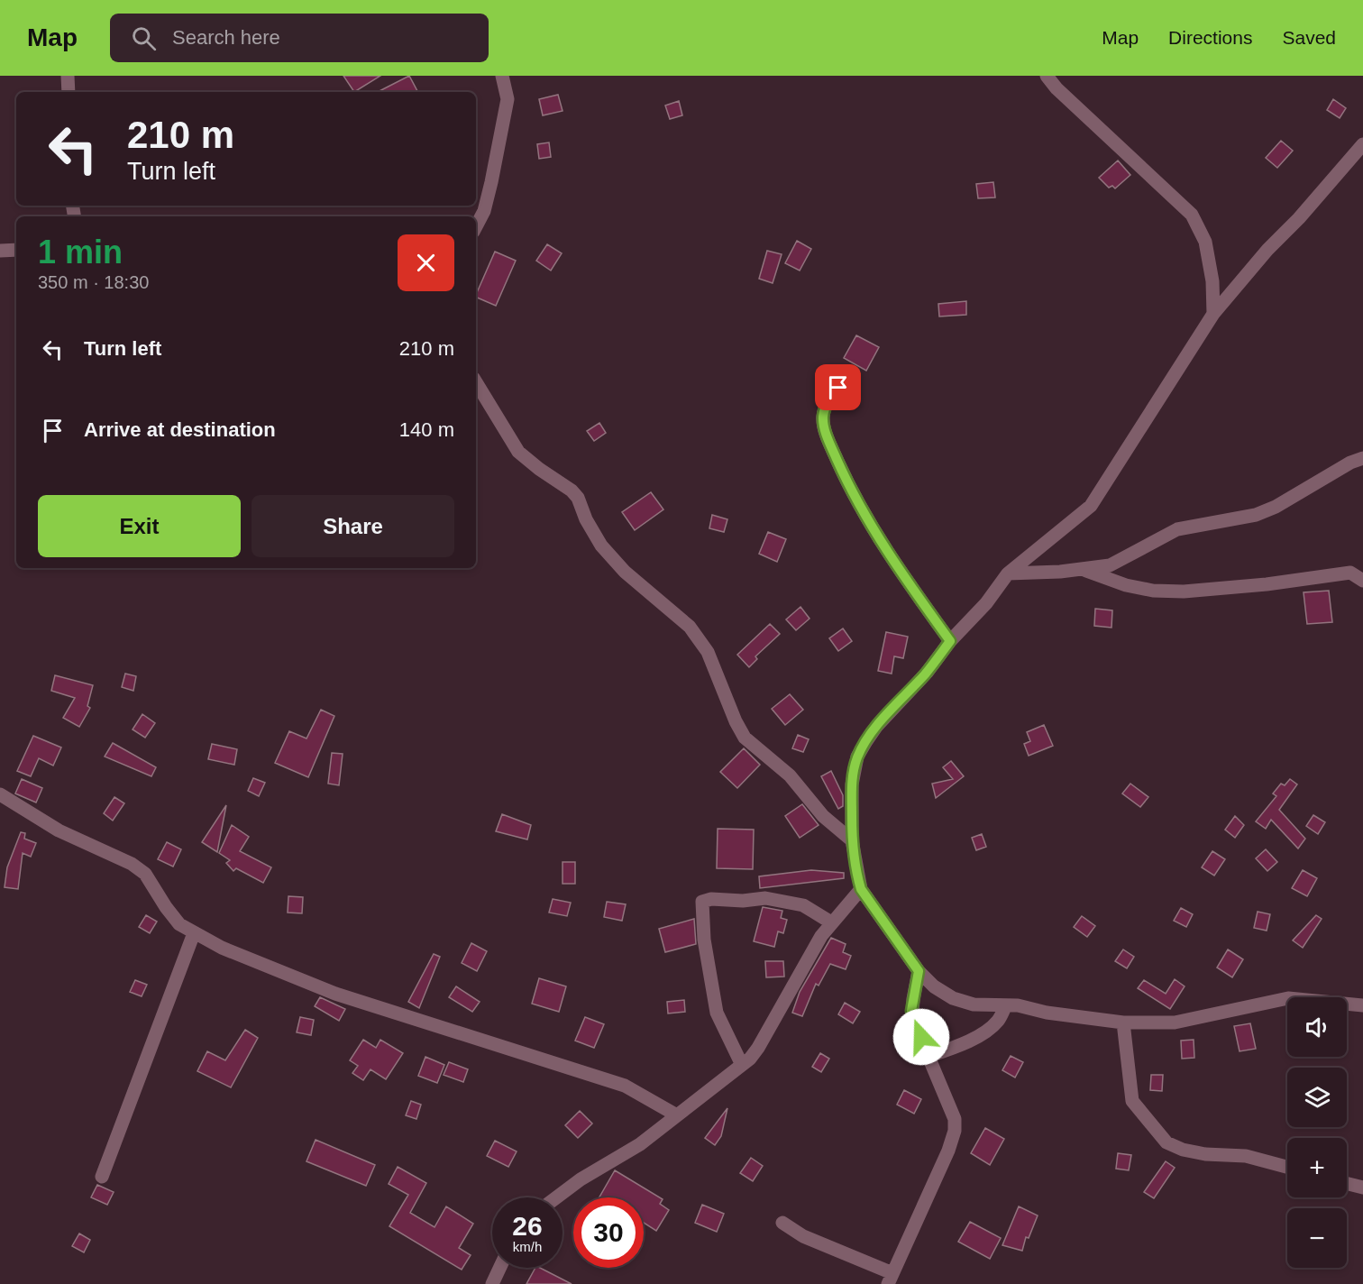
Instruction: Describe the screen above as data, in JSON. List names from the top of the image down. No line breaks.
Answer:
{"page":{"header":"Map","search":"Search here","nav":["Map","Directions","Saved"],"turn":["210 m","Turn left"],"heading":["1 min","350 m · 18:30"],"list":[{"name":"Turn left","value":"210 m"},{"name":"Arrive at destination","value":"140 m"}],"buttons":["Exit","Share"],"map_buttons":["+","−"],"speed":"26 km/h","limit":"30"}}
